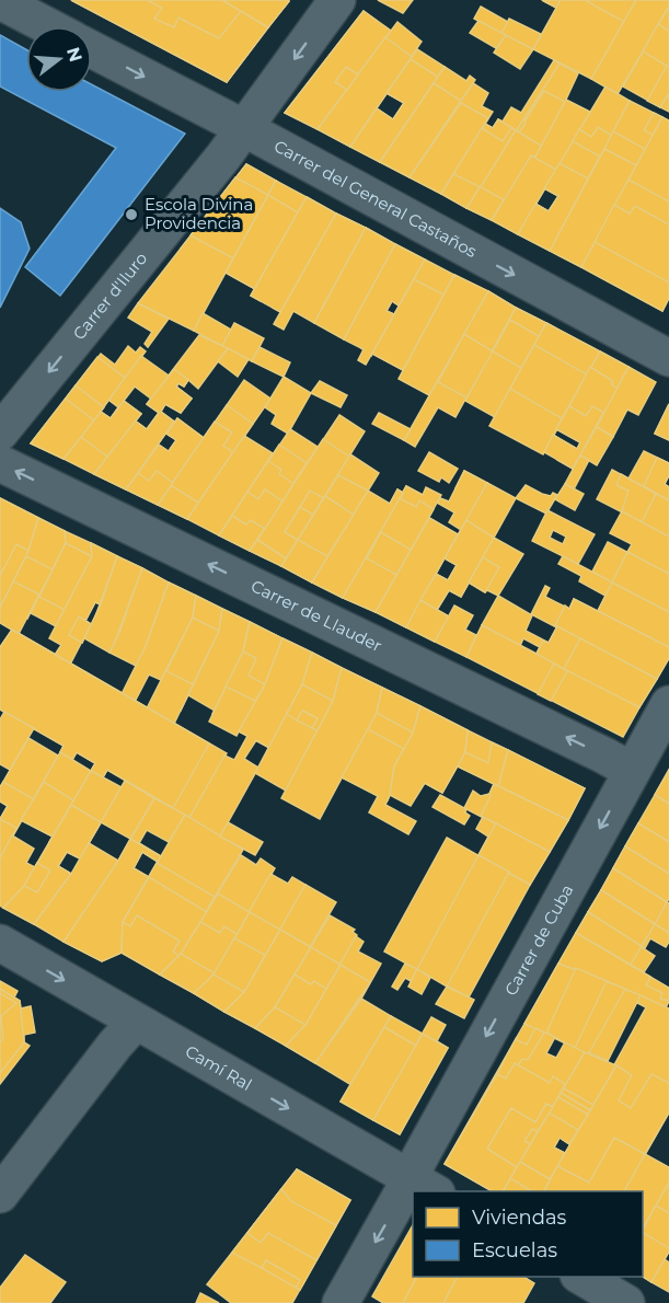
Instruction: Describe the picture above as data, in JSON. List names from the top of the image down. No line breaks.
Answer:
{"streets":{"street":["Carrer del General Castaños","Carrer d'Iluro","Carrer de Llauder","Carrer de Cuba","Camí Ral"]},"crossings":[["Carrer del General Castaños","Carrer d'Iluro"],["Carrer de Llauder","Carrer de Cuba"],["Carrer de Cuba","Camí Ral"]],"one_way":["Carrer del General Castaños","Carrer d'Iluro","Carrer de Llauder","Carrer de Cuba","Camí Ral"],"places":["Escola Divina Providencia"],"legend":["Viviendas","Escuelas"],"north":"right"}
